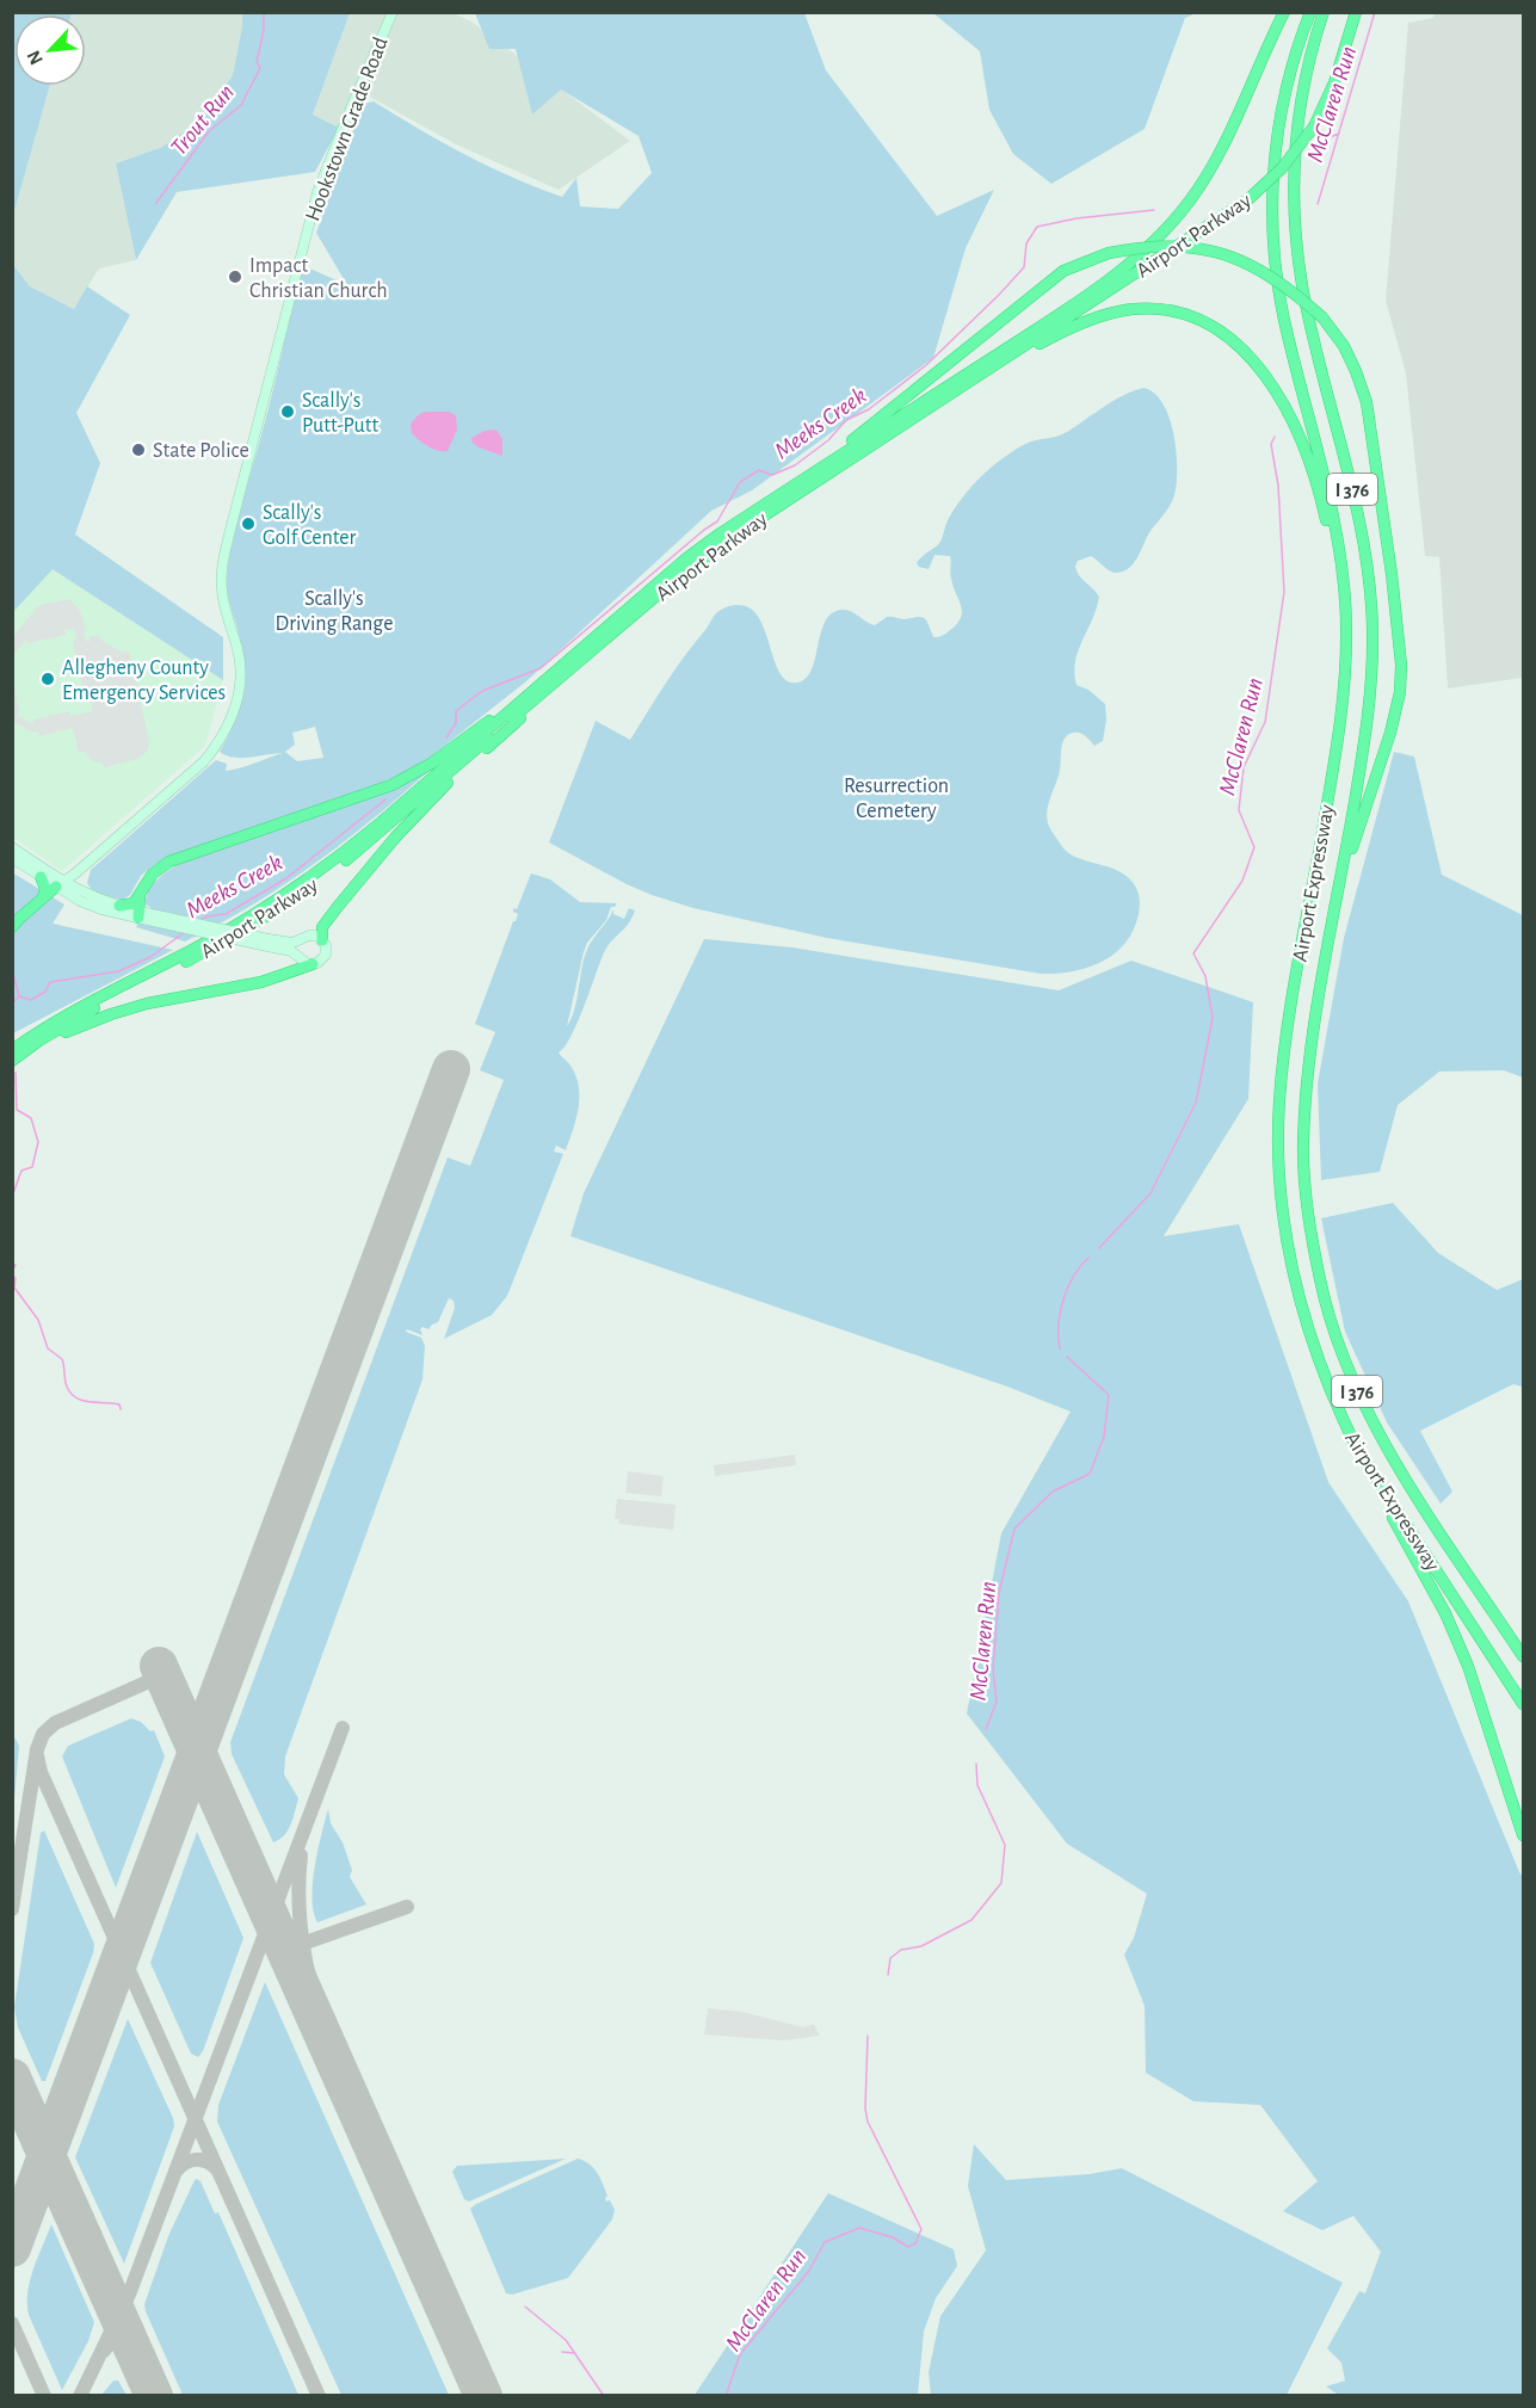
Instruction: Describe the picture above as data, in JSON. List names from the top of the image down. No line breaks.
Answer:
{"streets":{"highway":["Airport Parkway","I 376","Airport Expressway"],"street":["Hookstown Grade Road"]},"water":["McClaren Run","Trout Run","Meeks Creek"],"parks":["Scally's Driving Range","Resurrection Cemetery"],"places":["Impact Christian Church","Scally's Putt-Putt","State Police","Scally's Golf Center","Allegheny County Emergency Services"],"north":"bottom left"}
